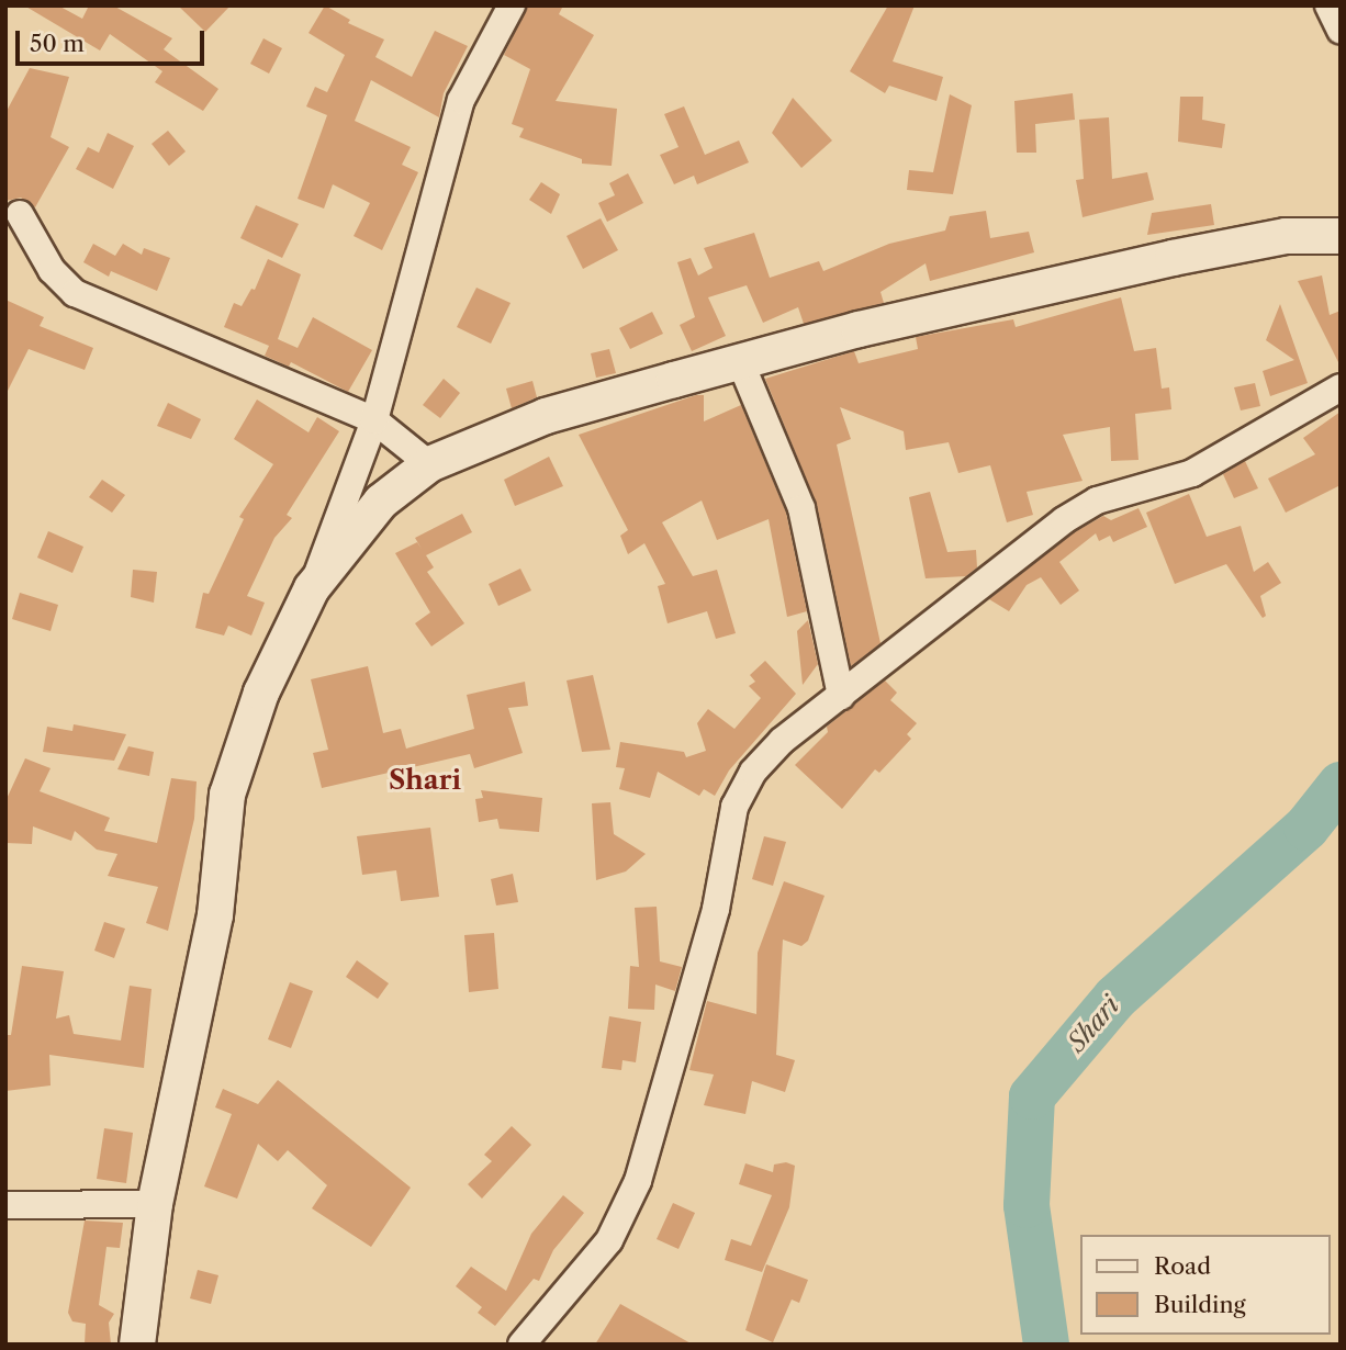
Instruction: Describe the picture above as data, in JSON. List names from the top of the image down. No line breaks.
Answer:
{"districts":["Shari"],"water":["Shari"],"legend":["Road","Building"],"scale_bar":"50 m"}
